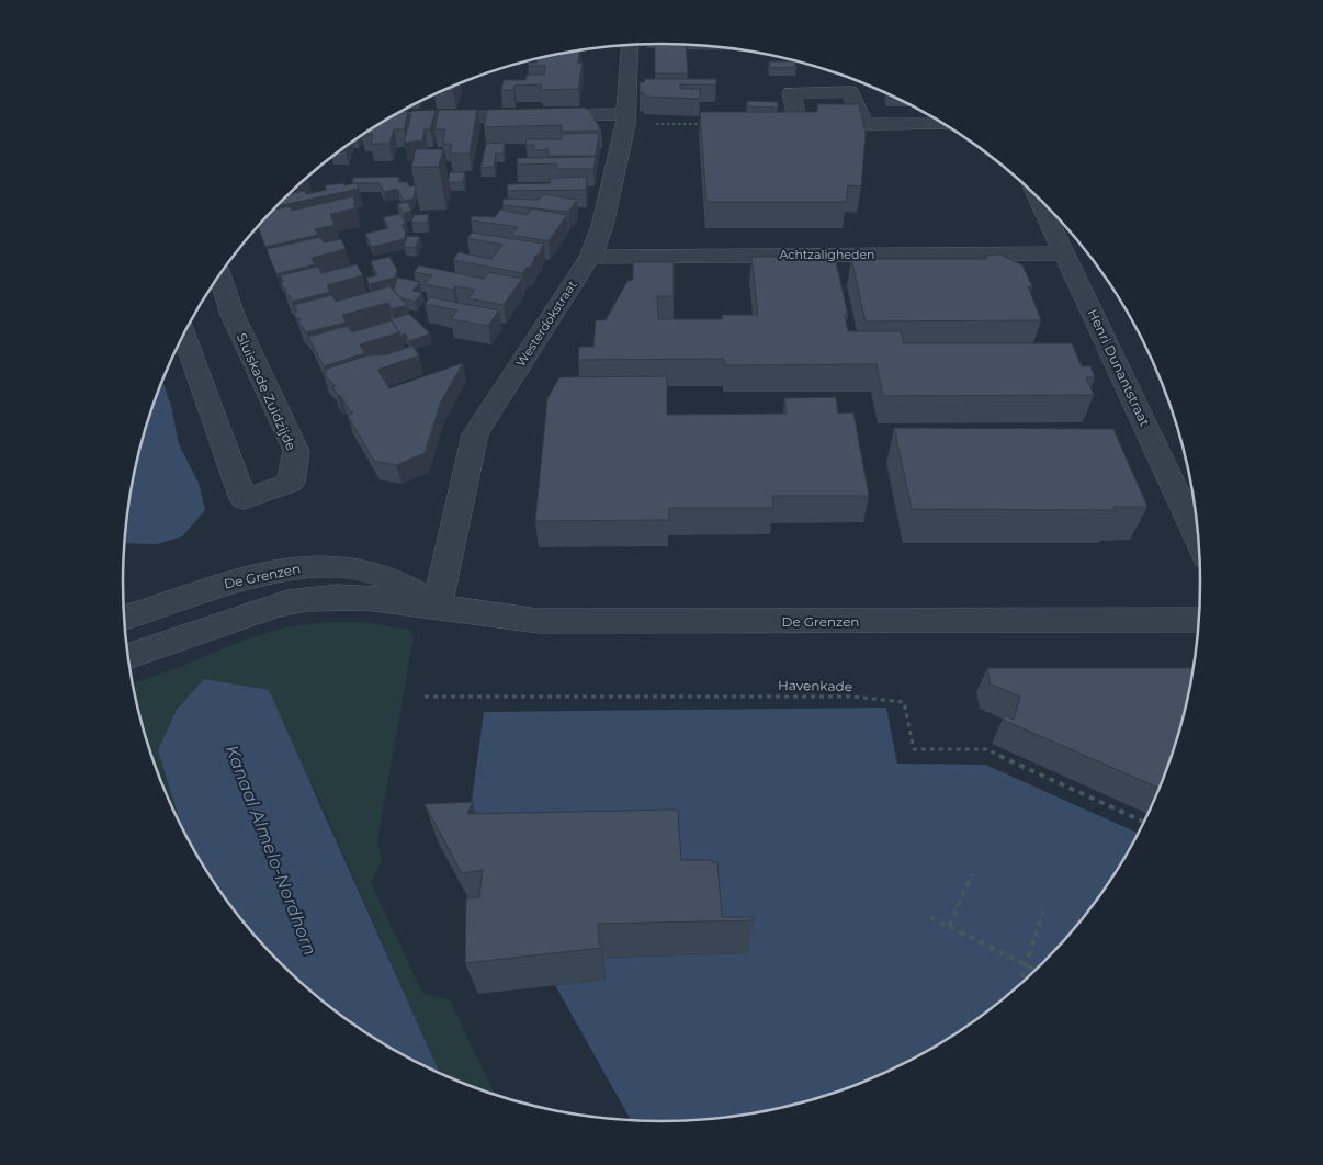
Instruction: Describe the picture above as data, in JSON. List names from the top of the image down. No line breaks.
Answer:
{"streets":{"street":["Achtzaligheden","Westerdokstraat","Henri Dunantstraat","Sluiskade Zuidzijde","De Grenzen"],"path":["Havenkade"]},"crossings":[["Achtzaligheden","Westerdokstraat"],["Achtzaligheden","Henri Dunantstraat"],["Westerdokstraat","De Grenzen"]],"water":["Kanaal Almelo-Nordhorn"]}
